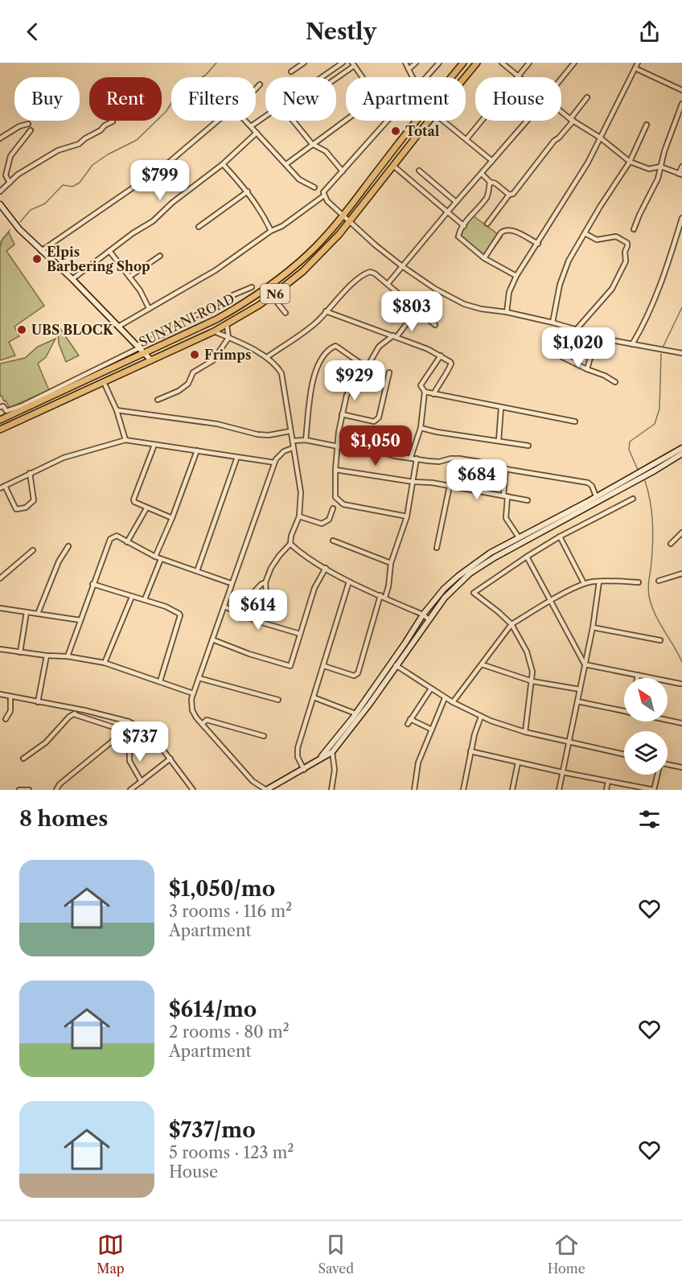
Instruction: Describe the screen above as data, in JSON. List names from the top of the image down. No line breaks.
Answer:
{"streets":{"main road":["N6","SUNYANI ROAD"]},"places":["Total","Elpis Barbering Shop","UBS BLOCK","Frimps"],"north":"top left","page":{"header":"Nestly","chip":["Buy","Rent","Filters","New","Apartment","House"],"price":["$799","$803","$1,020","$929","$1,050","$684","$614","$737"],"heading":"8 homes","list":[{"name":"$1,050/mo","note":"3 rooms · 116 m² · Apartment"},{"name":"$614/mo","note":"2 rooms · 80 m² · Apartment"},{"name":"$737/mo","note":"5 rooms · 123 m² · House"}],"tabs":["Map","Saved","Home"]}}
